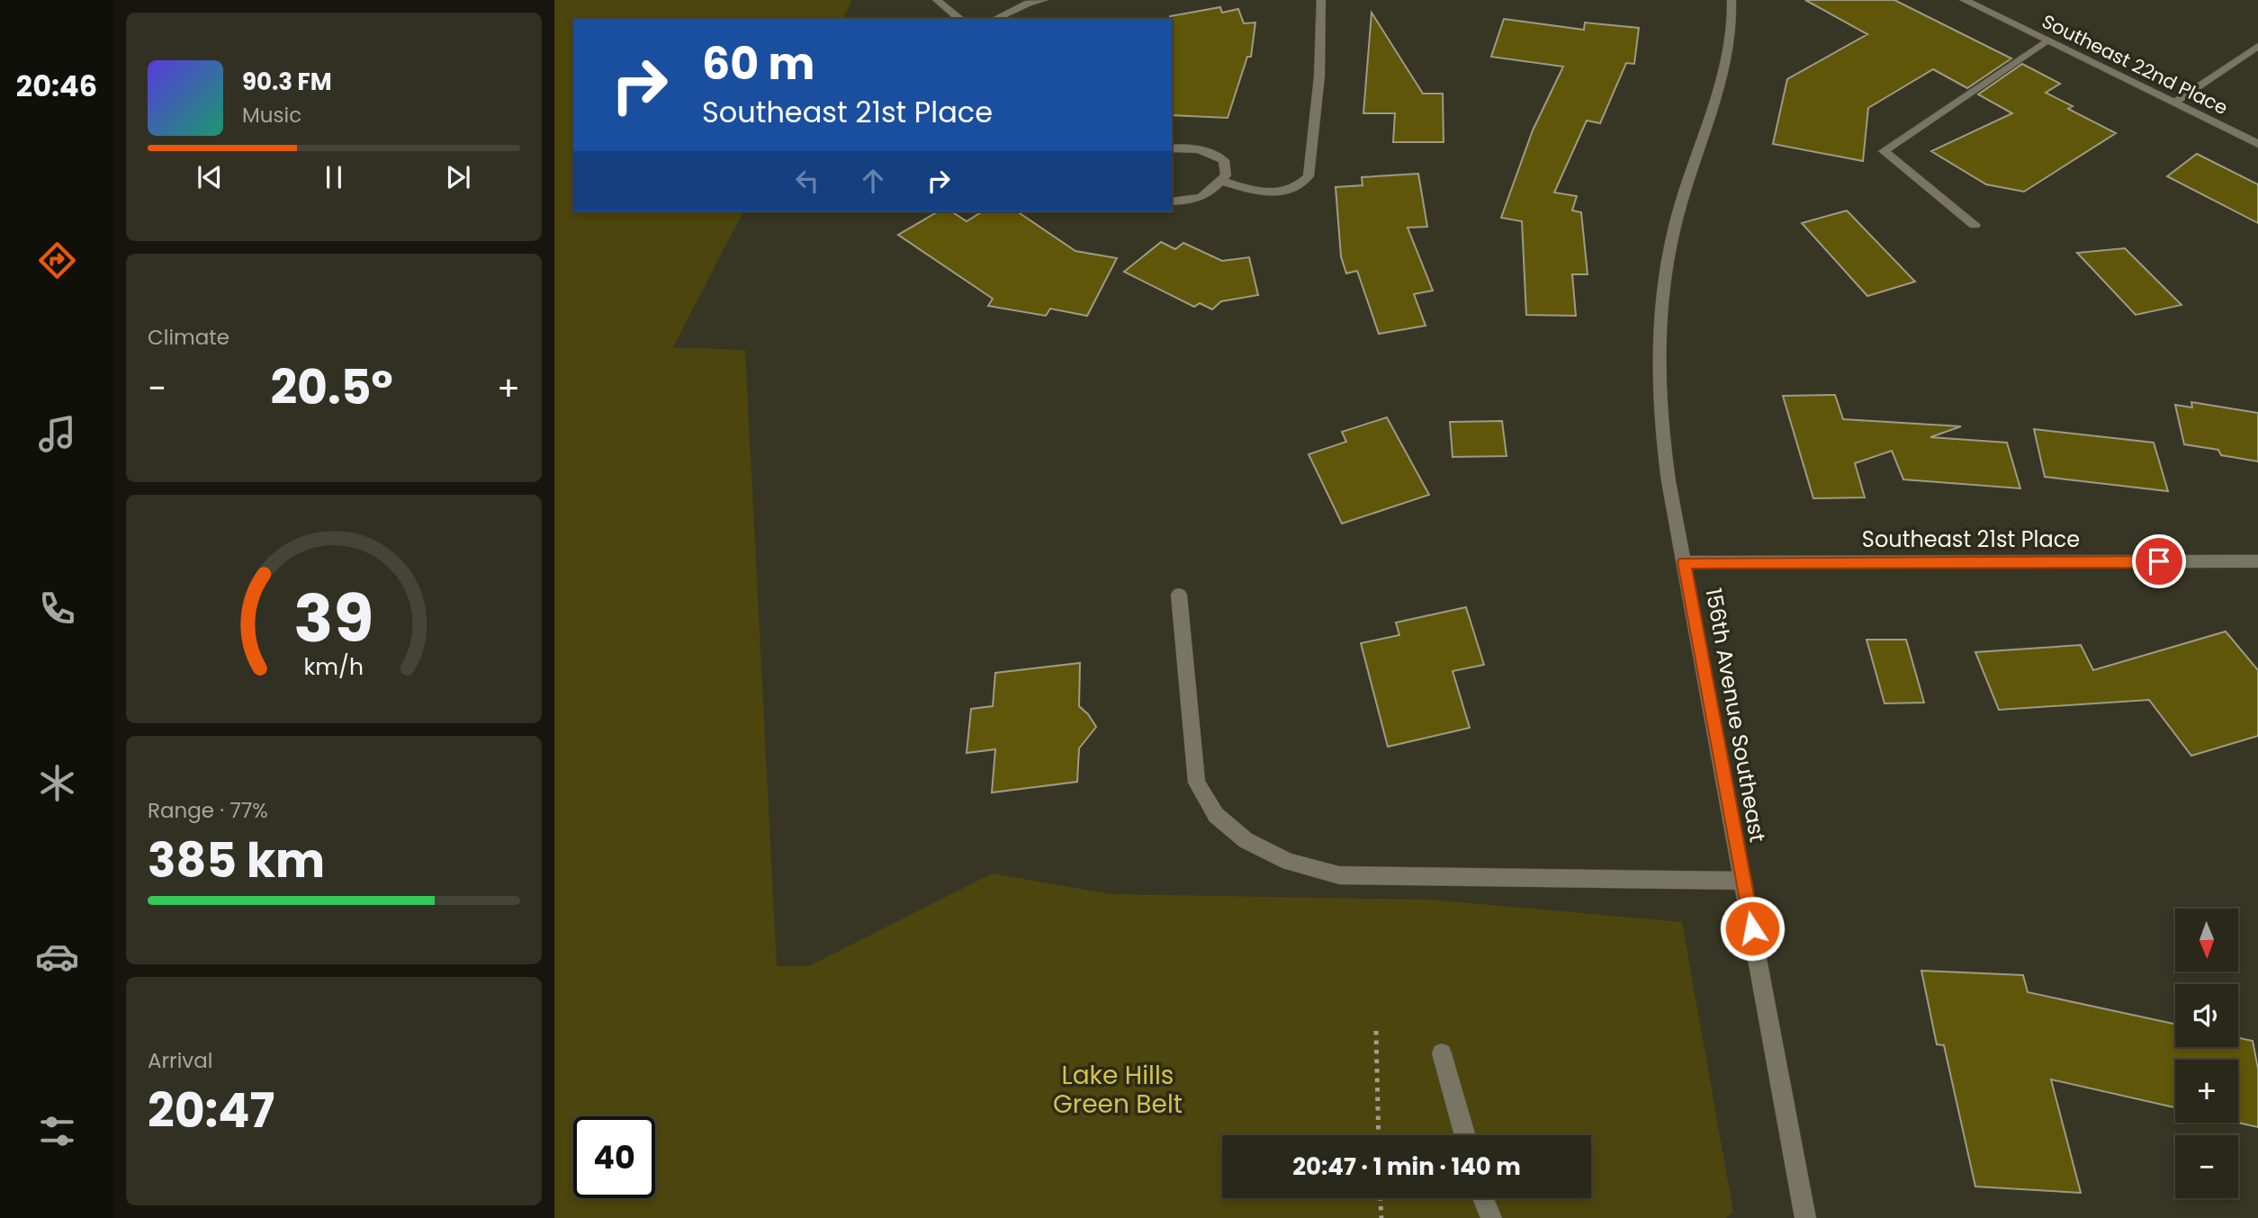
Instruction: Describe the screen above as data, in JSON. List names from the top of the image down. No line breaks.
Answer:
{"streets":{"street":["Southeast 22nd Place","Southeast 21st Place","156th Avenue Southeast"]},"crossings":[["Southeast 21st Place","156th Avenue Southeast"]],"parks":["Lake Hills Green Belt"],"north":"bottom","page":{"tabs":"20:46","turn":["60 m","Southeast 21st Place"],"song":["90.3 FM","Music"],"tile":["Climate",["Range · 77%","385 km"],["Arrival","20:47"]],"heat":["−","20.5°","+"],"map_buttons":["+","−"],"limit":"40","trip":"20:47 · 1 min · 140 m","gauge":["39","km/h"]}}
